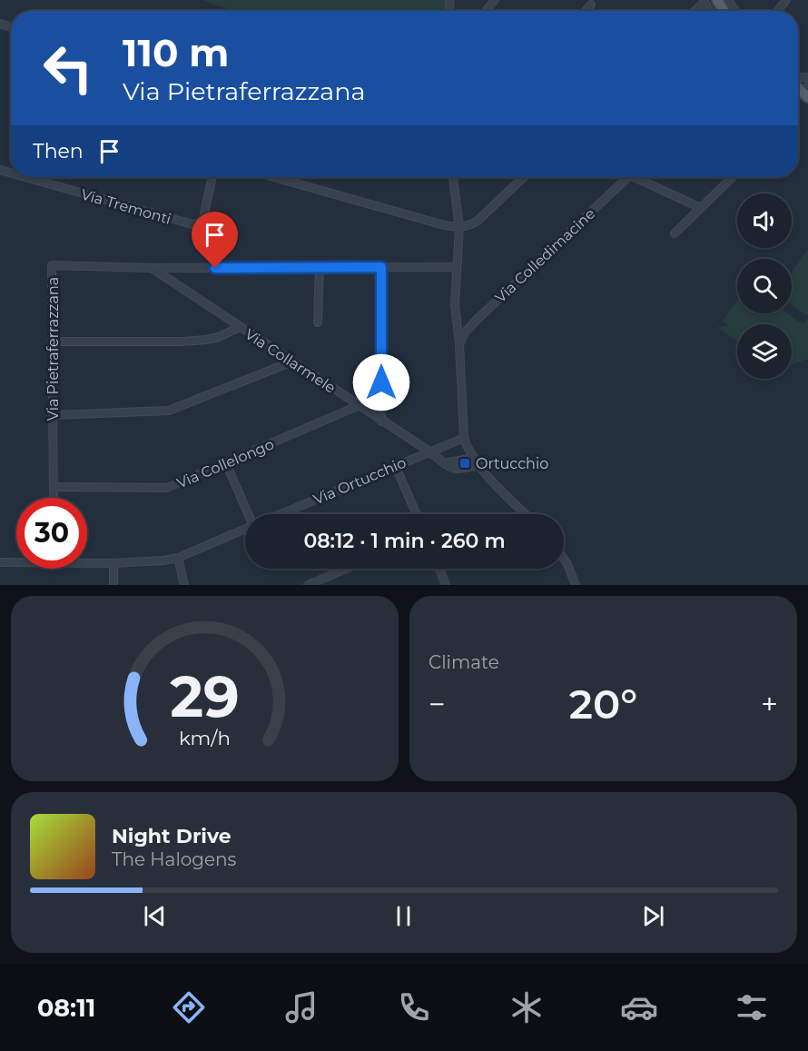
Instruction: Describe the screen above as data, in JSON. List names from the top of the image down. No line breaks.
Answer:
{"streets":{"street":["Via Tremonti","Via Colledimacine","Via Pietraferrazzana","Via Collarmele","Via Collelongo","Via Ortucchio"]},"crossings":[["Via Pietraferrazzana","Via Collarmele"],["Via Pietraferrazzana","Via Collelongo"],["Via Collarmele","Via Collelongo"],["Via Collarmele","Via Ortucchio"]],"places":{"transit":["Ortucchio"]},"page":{"turn":["110 m","Via Pietraferrazzana"],"then":"Then","limit":"30","trip":"08:12 · 1 min · 260 m","tile":"Climate","heat":["−","20°","+"],"song":["Night Drive","The Halogens"],"tabs":"08:11","gauge":["29","km/h"]}}
